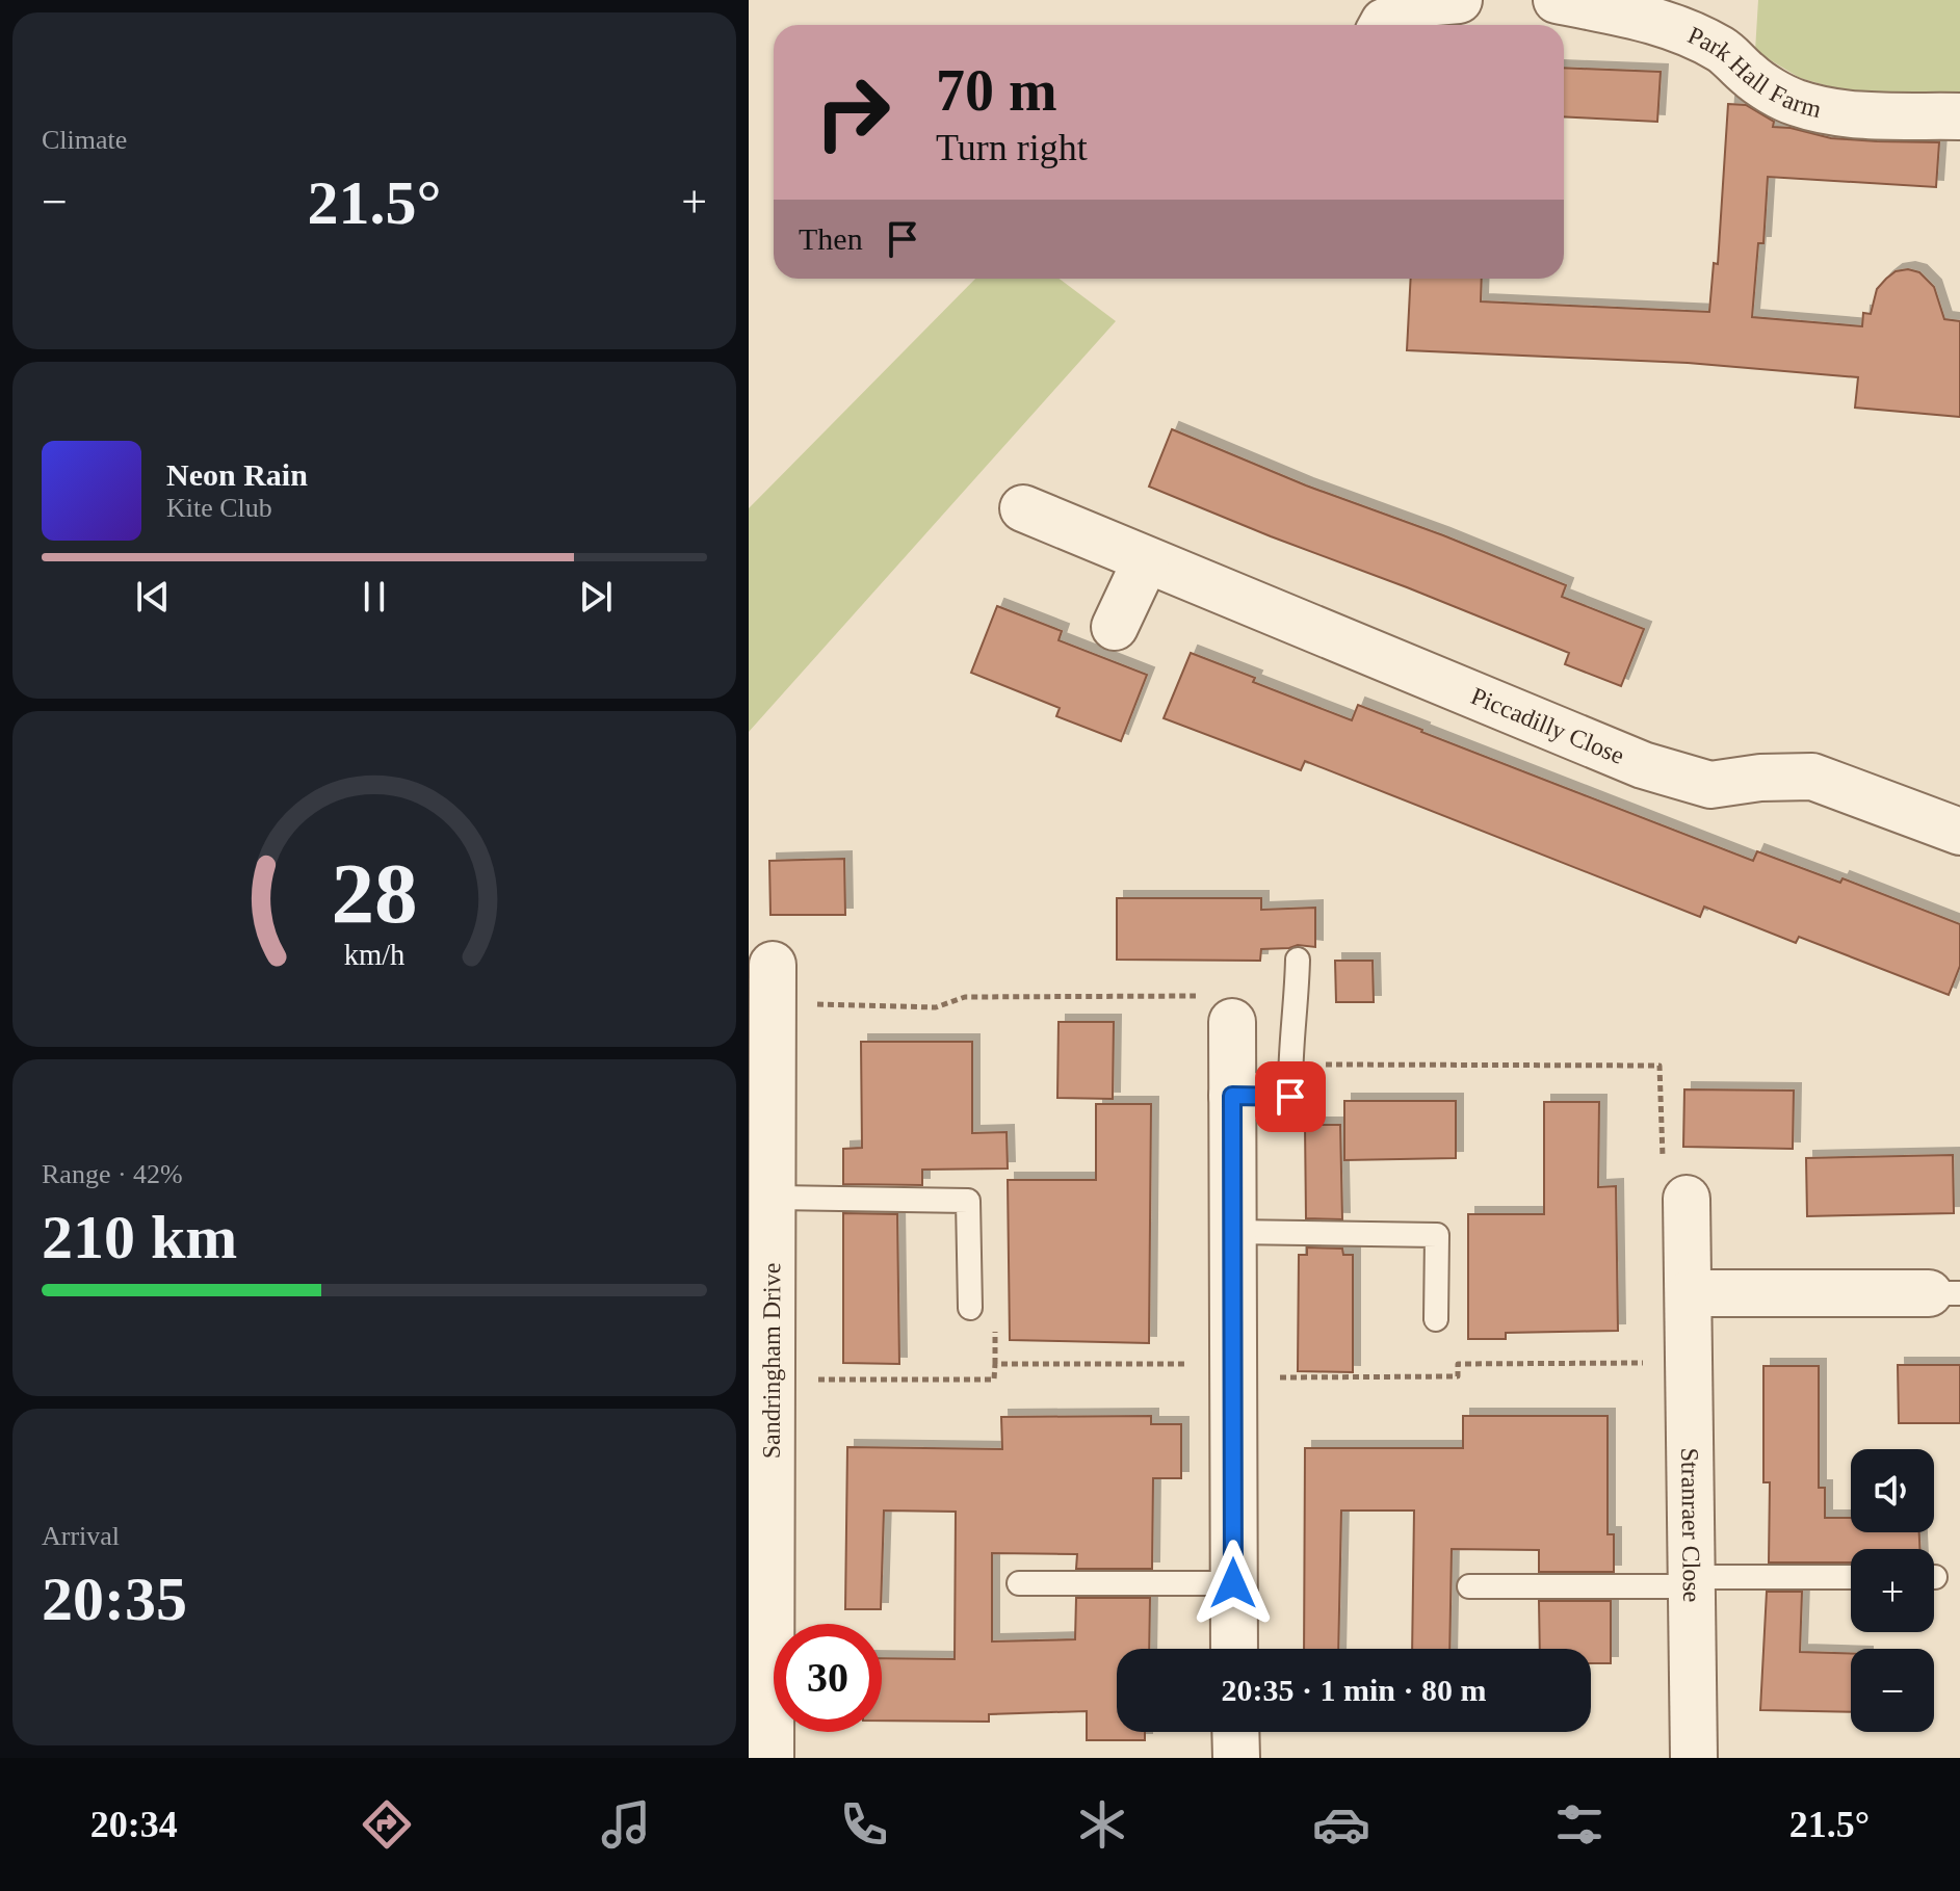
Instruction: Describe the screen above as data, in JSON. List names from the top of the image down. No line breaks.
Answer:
{"streets":{"street":["Park Hall Farm","Piccadilly Close","Sandringham Drive","Stranraer Close"]},"page":{"tile":["Climate",["Range · 42%","210 km"],["Arrival","20:35"]],"turn":["70 m","Turn right"],"heat":["−","21.5°","+"],"then":"Then","song":["Neon Rain","Kite Club"],"map_buttons":["+","−"],"limit":"30","trip":"20:35 · 1 min · 80 m","tabs":["20:34","21.5°"],"gauge":["28","km/h"]}}
